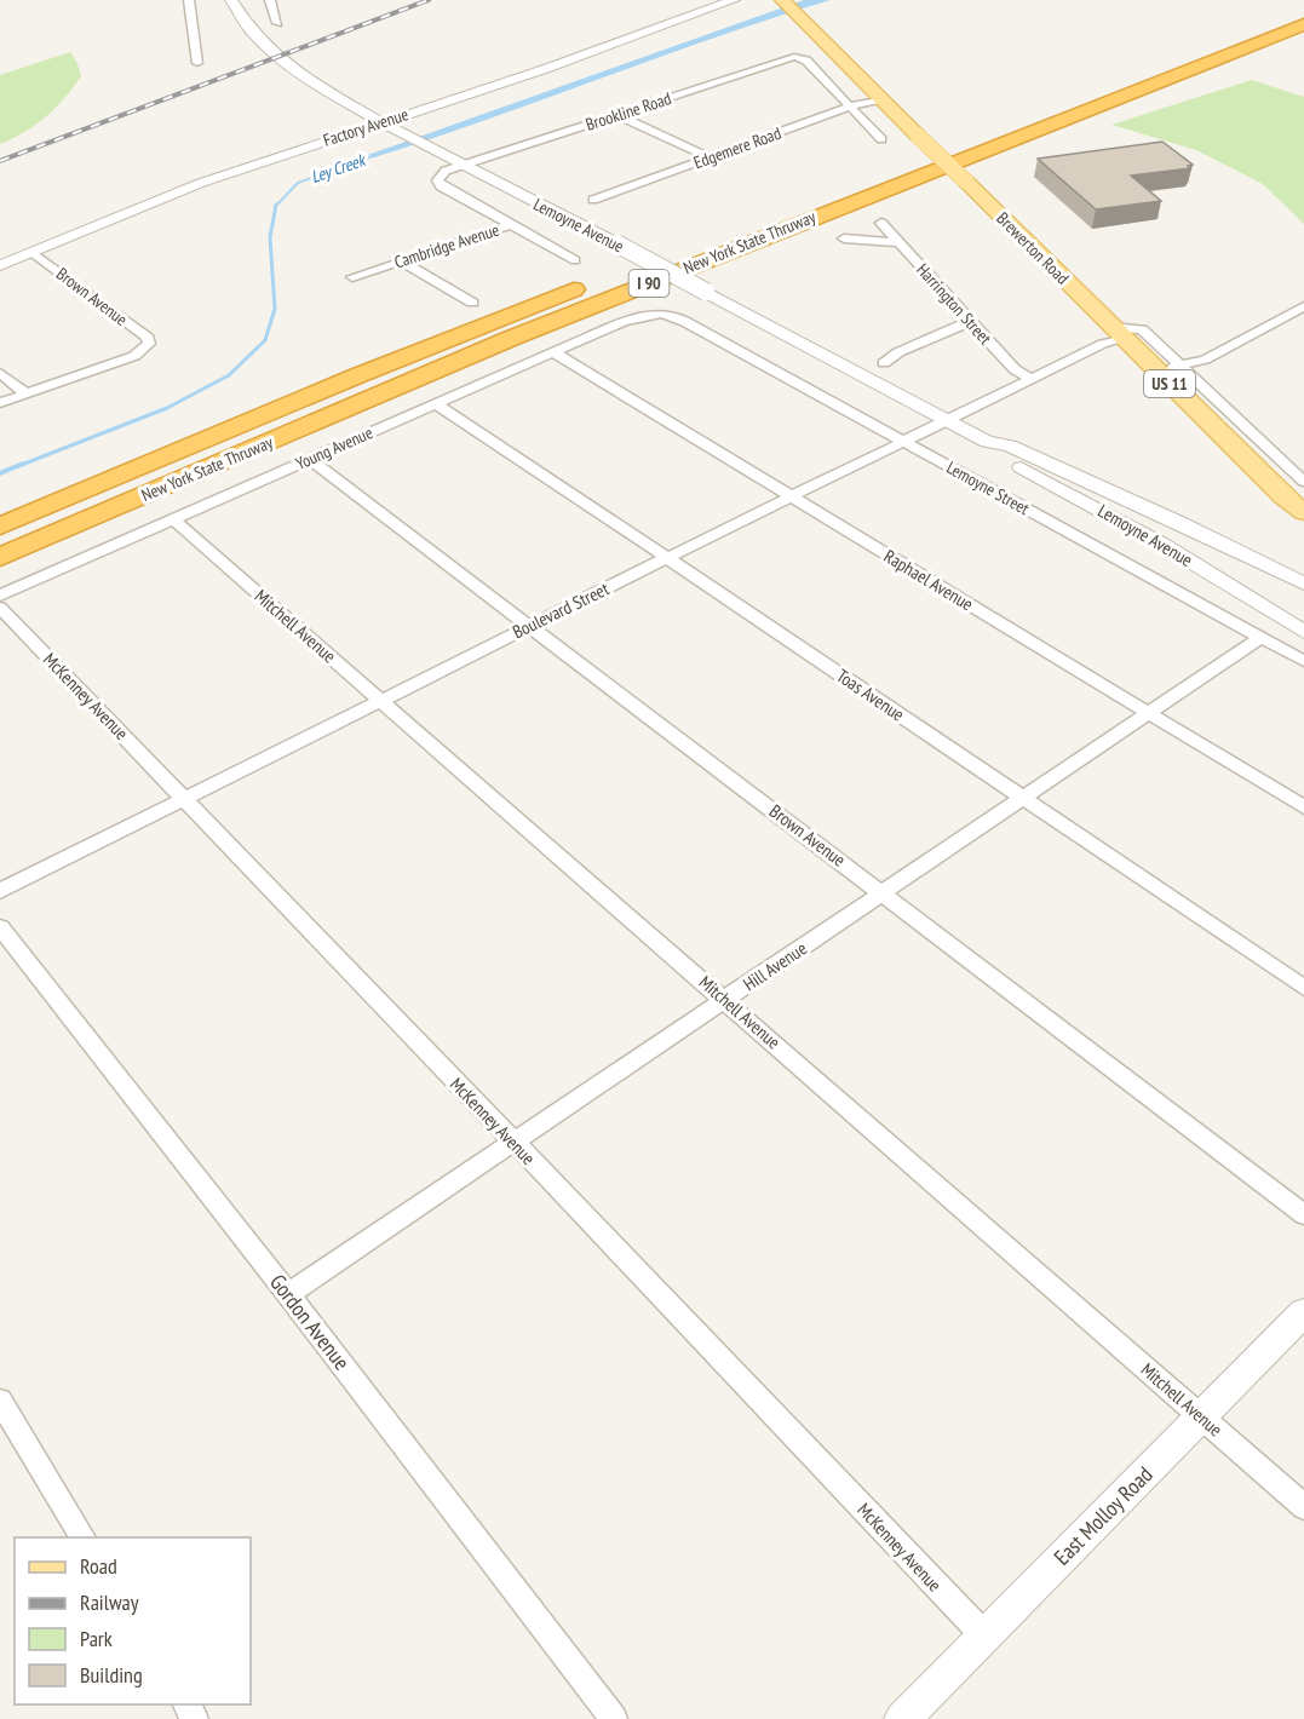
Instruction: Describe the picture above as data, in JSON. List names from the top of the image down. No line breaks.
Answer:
{"streets":{"highway":["New York State Thruway","I 90"],"main road":["Brewerton Road","US 11"],"street":["Brookline Road","Factory Avenue","Edgemere Road","Lemoyne Avenue","Cambridge Avenue","Brown Avenue","Harrington Street","Young Avenue","Lemoyne Street","Raphael Avenue","Boulevard Street","Mitchell Avenue","Toas Avenue","McKenney Avenue","Hill Avenue","Gordon Avenue","East Molloy Road"]},"crossings":[["Brookline Road","Edgemere Road"],["Brookline Road","Lemoyne Avenue"],["Brookline Road","Cambridge Avenue"],["Factory Avenue","Lemoyne Avenue"],["Factory Avenue","Brown Avenue"],["Edgemere Road","Brewerton Road"],["Lemoyne Avenue","Cambridge Avenue"],["Lemoyne Avenue","Boulevard Street"],["Brewerton Road","Boulevard Street"],["Brown Avenue","Young Avenue"],["Brown Avenue","Boulevard Street"],["Brown Avenue","Hill Avenue"],["Harrington Street","Boulevard Street"],["Young Avenue","Lemoyne Street"],["Young Avenue","Raphael Avenue"],["Young Avenue","Mitchell Avenue"],["Young Avenue","Toas Avenue"],["Lemoyne Street","Boulevard Street"],["Lemoyne Street","Hill Avenue"],["Raphael Avenue","Boulevard Street"],["Raphael Avenue","Hill Avenue"],["Boulevard Street","Mitchell Avenue"],["Boulevard Street","Toas Avenue"],["Boulevard Street","McKenney Avenue"],["Mitchell Avenue","Hill Avenue"],["Mitchell Avenue","East Molloy Road"],["Toas Avenue","Hill Avenue"],["McKenney Avenue","Hill Avenue"],["McKenney Avenue","East Molloy Road"],["Hill Avenue","Gordon Avenue"]],"water":["Ley Creek"],"legend":["Road","Railway","Park","Building"]}
